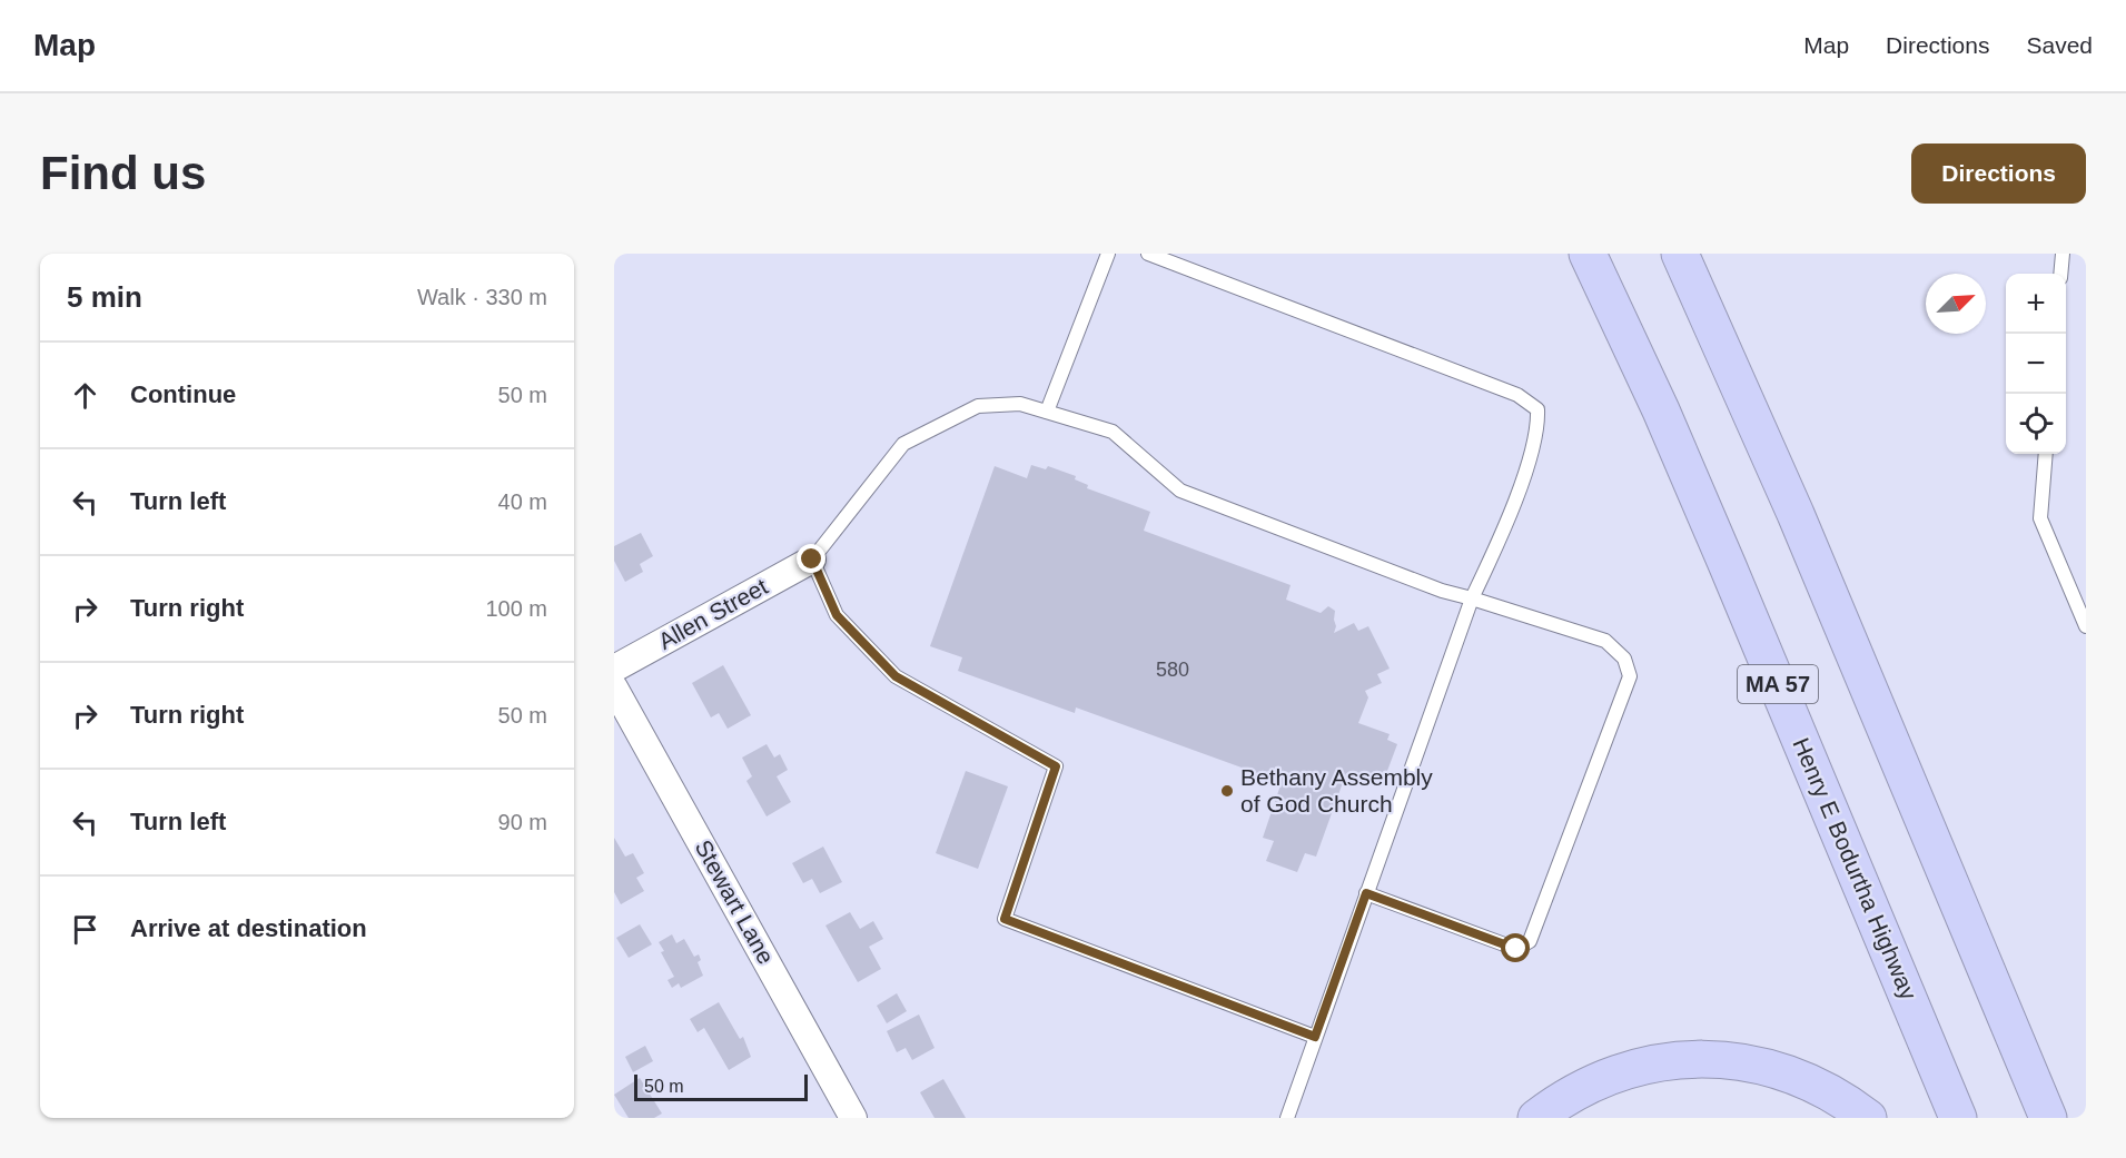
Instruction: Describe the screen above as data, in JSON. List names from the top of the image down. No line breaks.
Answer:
{"streets":{"highway":["MA 57","Henry E Bodurtha Highway"],"street":["Allen Street","Stewart Lane"]},"places":["Bethany Assembly of God Church"],"house_numbers":["580"],"scale_bar":"50 m","north":"top right","page":{"header":"Map","nav":["Map","Directions","Saved"],"buttons":"Directions","title":"Find us","heading":["5 min","Walk · 330 m"],"map_buttons":["+","−"],"list":[["Continue","50 m"],["Turn left","40 m"],["Turn right","100 m"],["Turn right","50 m"],["Turn left","90 m"],"Arrive at destination"],"scale":"50 m"}}
